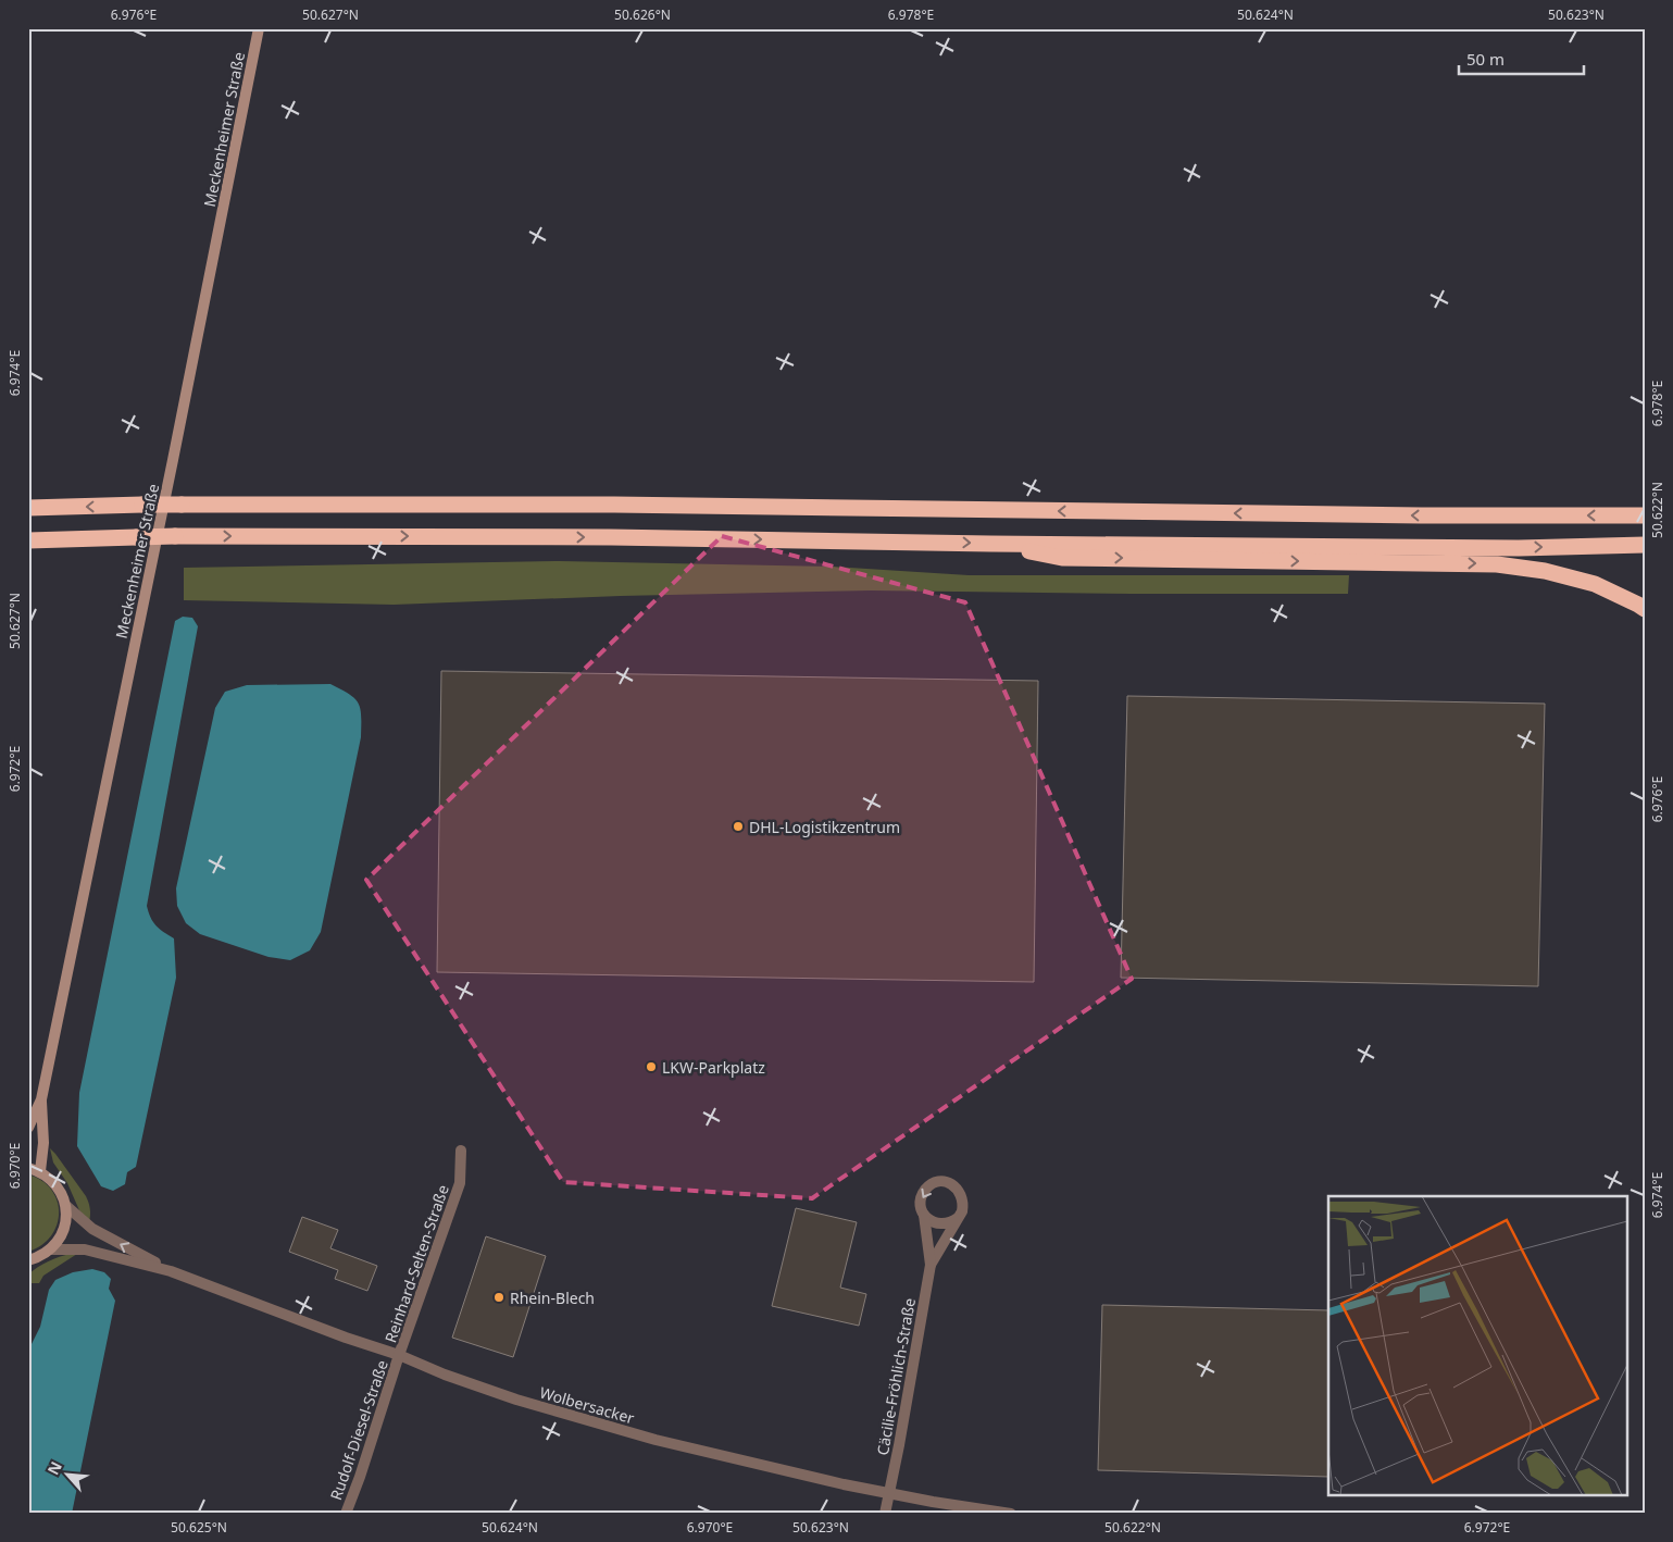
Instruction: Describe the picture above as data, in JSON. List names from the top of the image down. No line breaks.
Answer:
{"streets":{"main road":["Meckenheimer Straße"],"street":["Reinhard-Selten-Straße","Cäcilie-Fröhlich-Straße","Wolbersacker","Rudolf-Diesel-Straße"]},"crossings":[["Reinhard-Selten-Straße","Wolbersacker"],["Reinhard-Selten-Straße","Rudolf-Diesel-Straße"],["Cäcilie-Fröhlich-Straße","Wolbersacker"],["Wolbersacker","Rudolf-Diesel-Straße"]],"places":["DHL-Logistikzentrum","LKW-Parkplatz","Rhein-Blech"],"scale_bar":"50 m","north":"top left","coordinates":["6.976°E","50.627°N","50.626°N","6.978°E","50.624°N","50.623°N","6.974°E","50.622°N","6.972°E","6.970°E","50.625°N"]}
